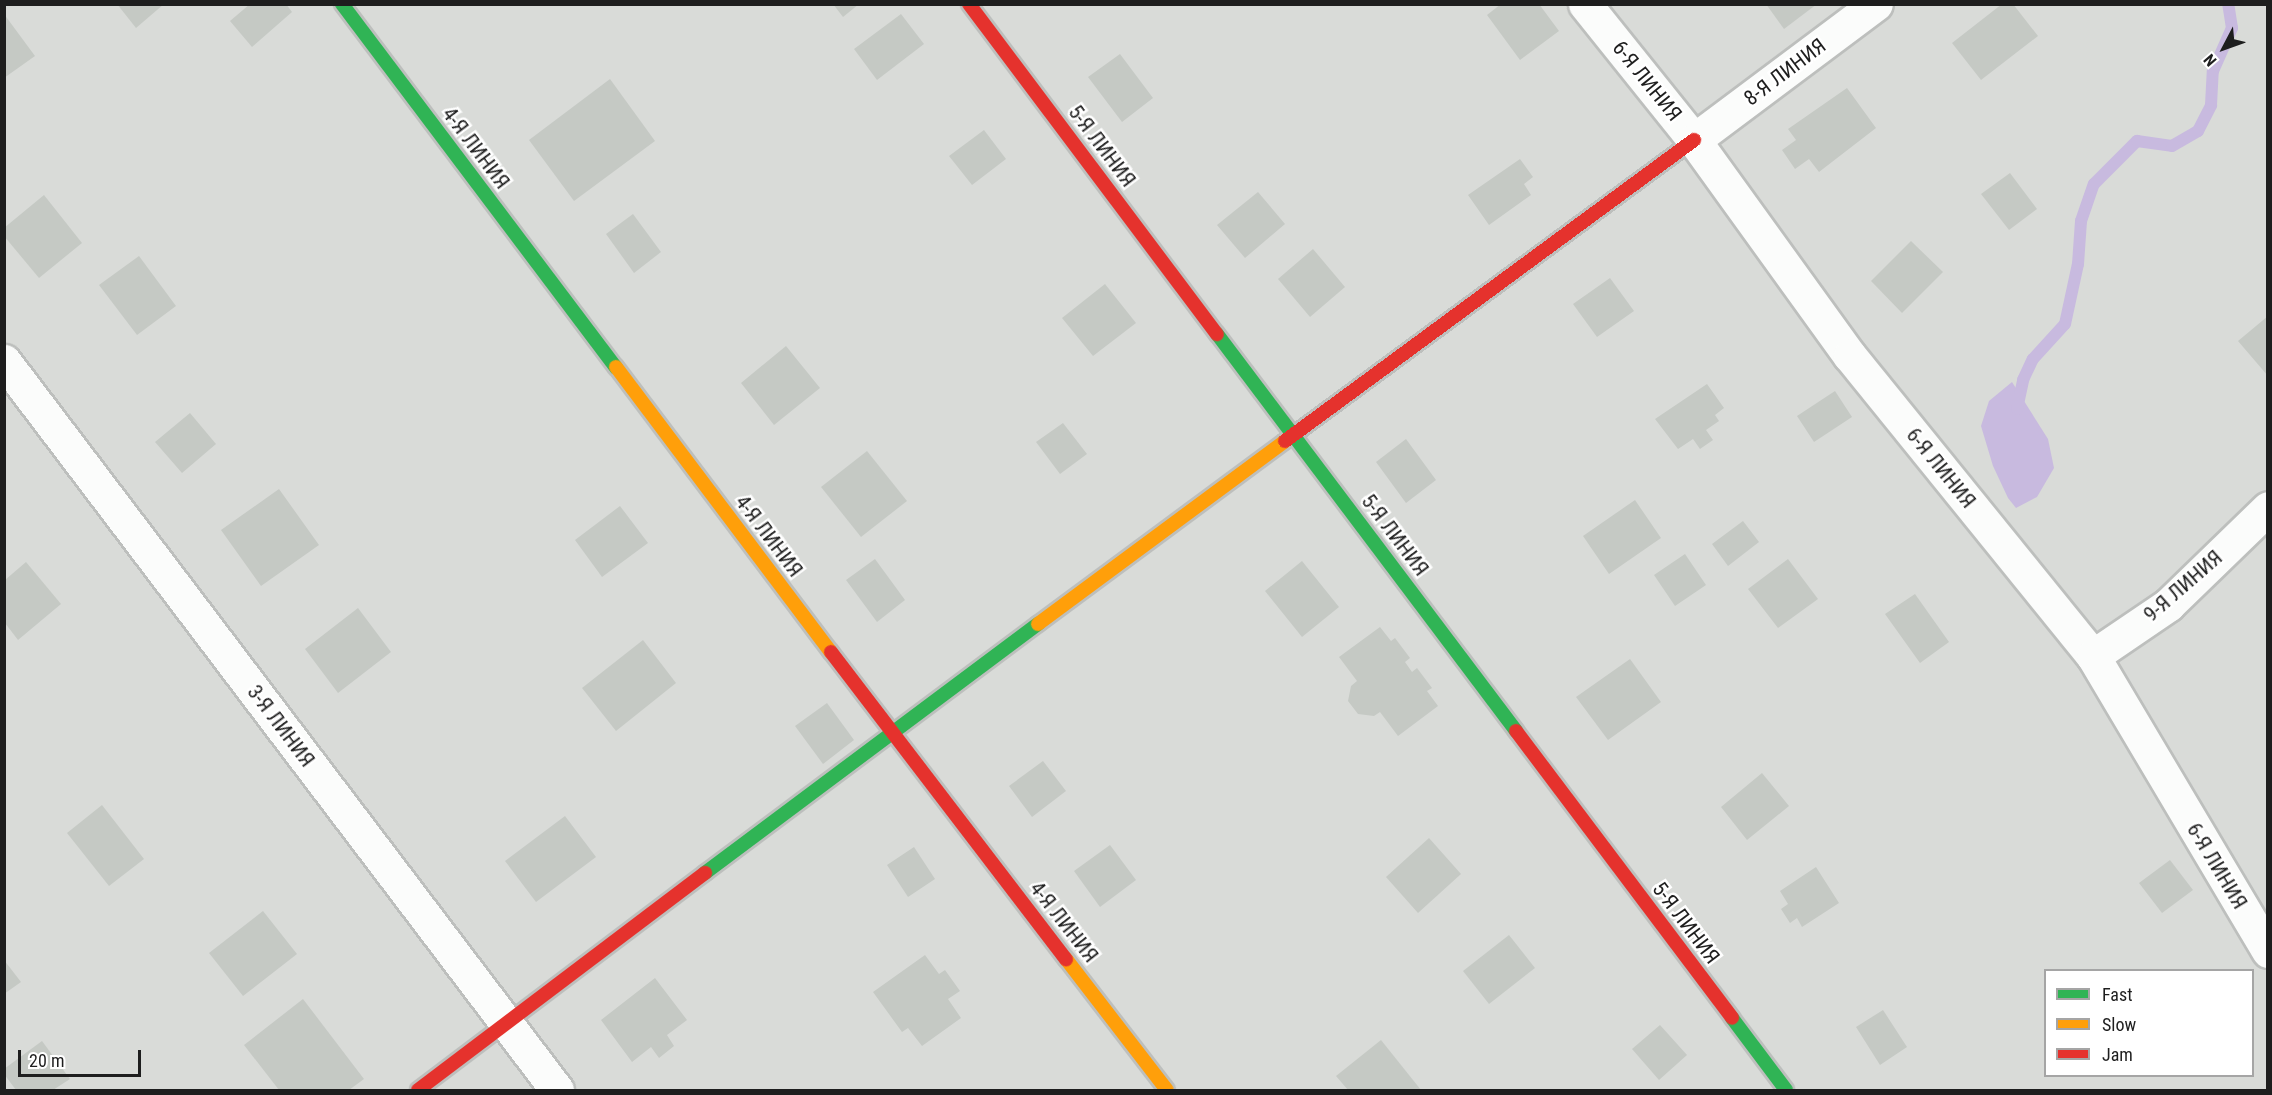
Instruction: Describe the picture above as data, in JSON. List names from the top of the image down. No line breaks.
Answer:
{"streets":{"street":["8-Я ЛИНИЯ","6-Я ЛИНИЯ","5-Я ЛИНИЯ","4-Я ЛИНИЯ","9-Я ЛИНИЯ","3-Я ЛИНИЯ"]},"crossings":[["8-Я ЛИНИЯ","6-Я ЛИНИЯ"],["6-Я ЛИНИЯ","9-Я ЛИНИЯ"]],"legend":["Fast","Slow","Jam"],"scale_bar":"20 m","north":"bottom left"}
